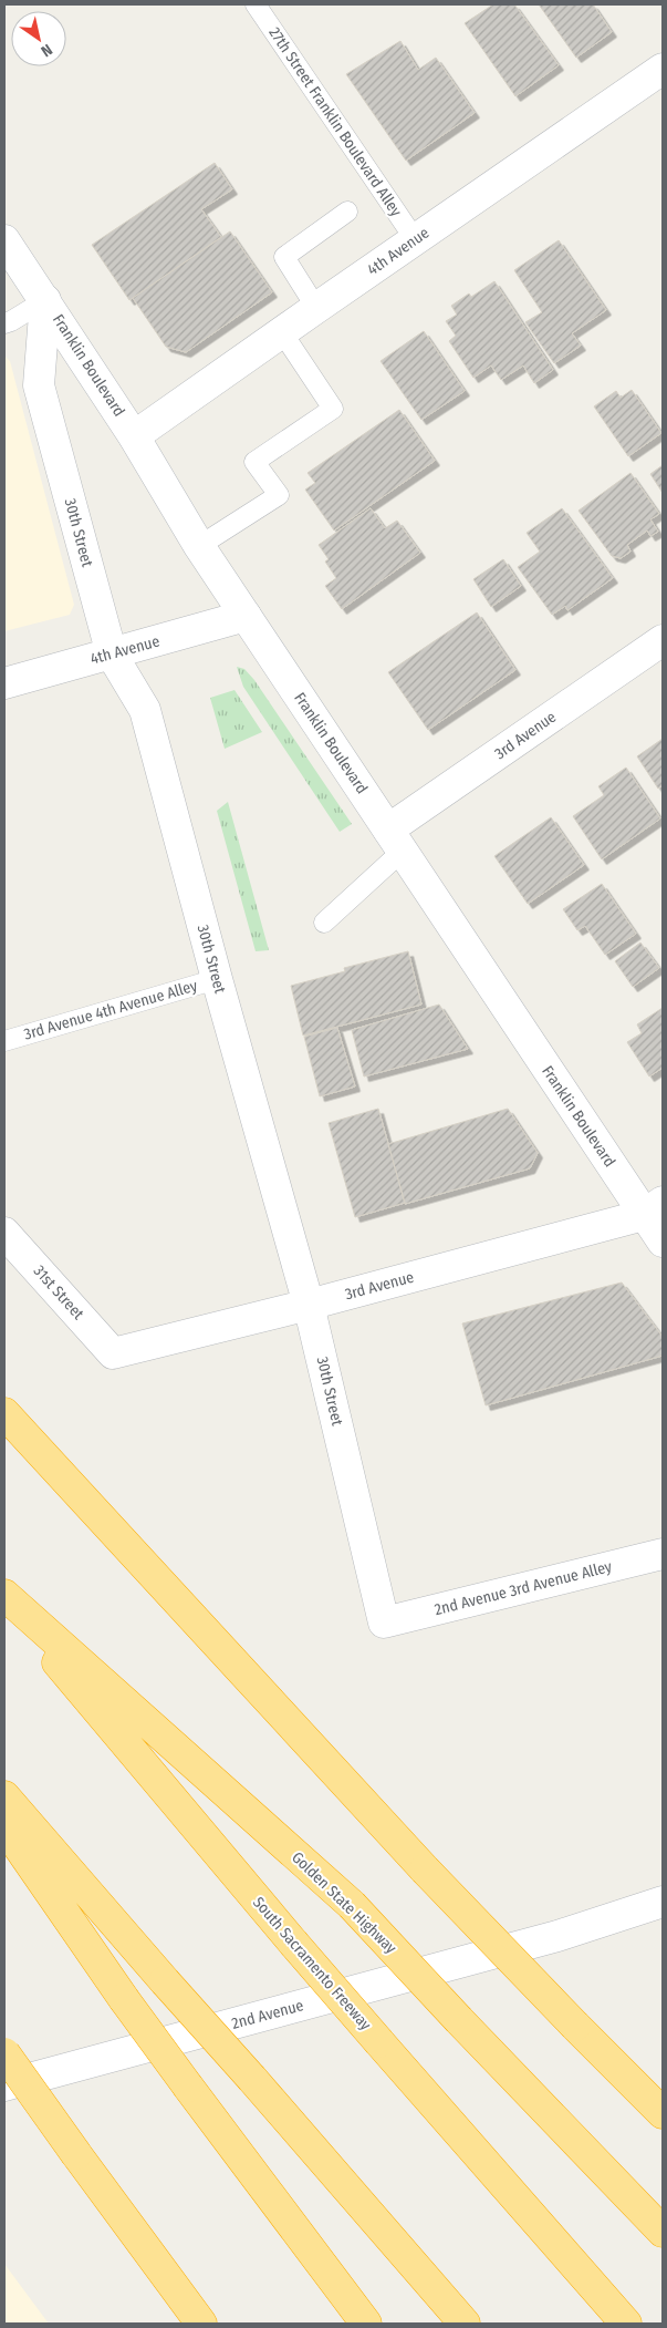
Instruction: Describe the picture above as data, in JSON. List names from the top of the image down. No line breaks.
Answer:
{"streets":{"highway":["Golden State Highway","South Sacramento Freeway"],"street":["4th Avenue","Franklin Boulevard","30th Street","3rd Avenue","31st Street","2nd Avenue 3rd Avenue Alley","2nd Avenue"],"lane":["27th Street Franklin Boulevard Alley","3rd Avenue 4th Avenue Alley"]},"crossings":[["27th Street Franklin Boulevard Alley","4th Avenue"],["4th Avenue","Franklin Boulevard"],["4th Avenue","30th Street"],["Franklin Boulevard","30th Street"],["Franklin Boulevard","3rd Avenue"],["30th Street","3rd Avenue"],["30th Street","3rd Avenue 4th Avenue Alley"],["30th Street","2nd Avenue 3rd Avenue Alley"],["3rd Avenue","31st Street"]],"north":"bottom right"}
